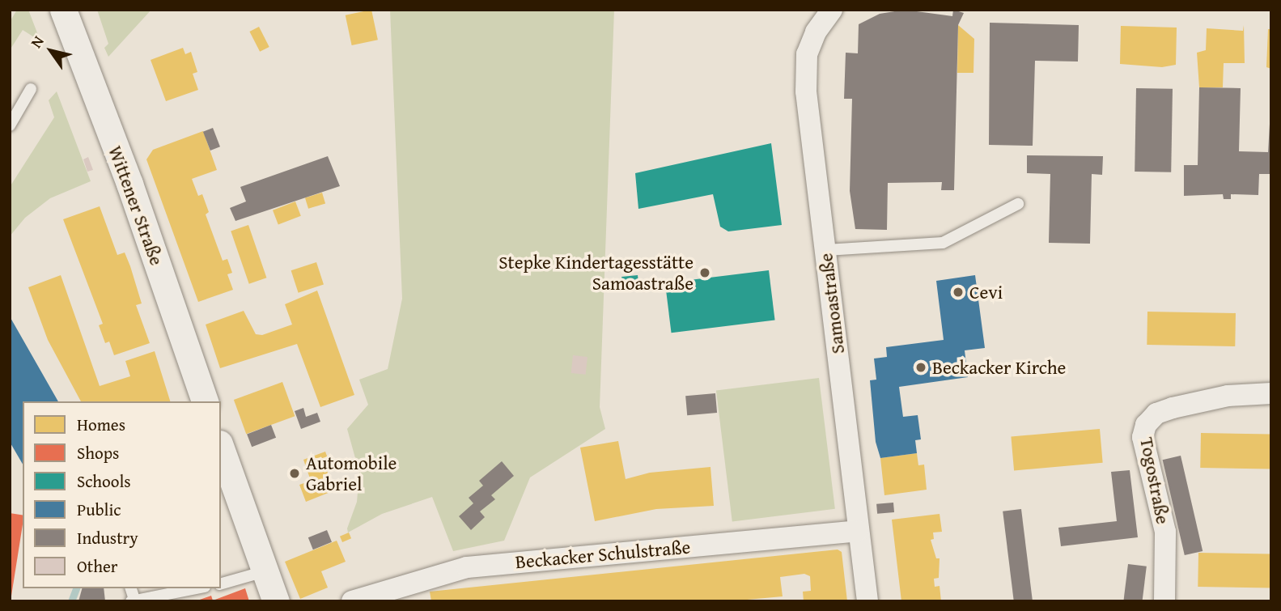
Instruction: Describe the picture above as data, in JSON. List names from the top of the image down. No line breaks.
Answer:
{"streets":{"street":["Wittener Straße","Samoastraße","Togostraße","Beckacker Schulstraße"]},"crossings":[["Samoastraße","Beckacker Schulstraße"]],"places":["Stepke Kindertagesstätte Samoastraße","Cevi","Beckacker Kirche","Automobile Gabriel"],"legend":["Homes","Shops","Schools","Public","Industry","Other"],"north":"top left"}
